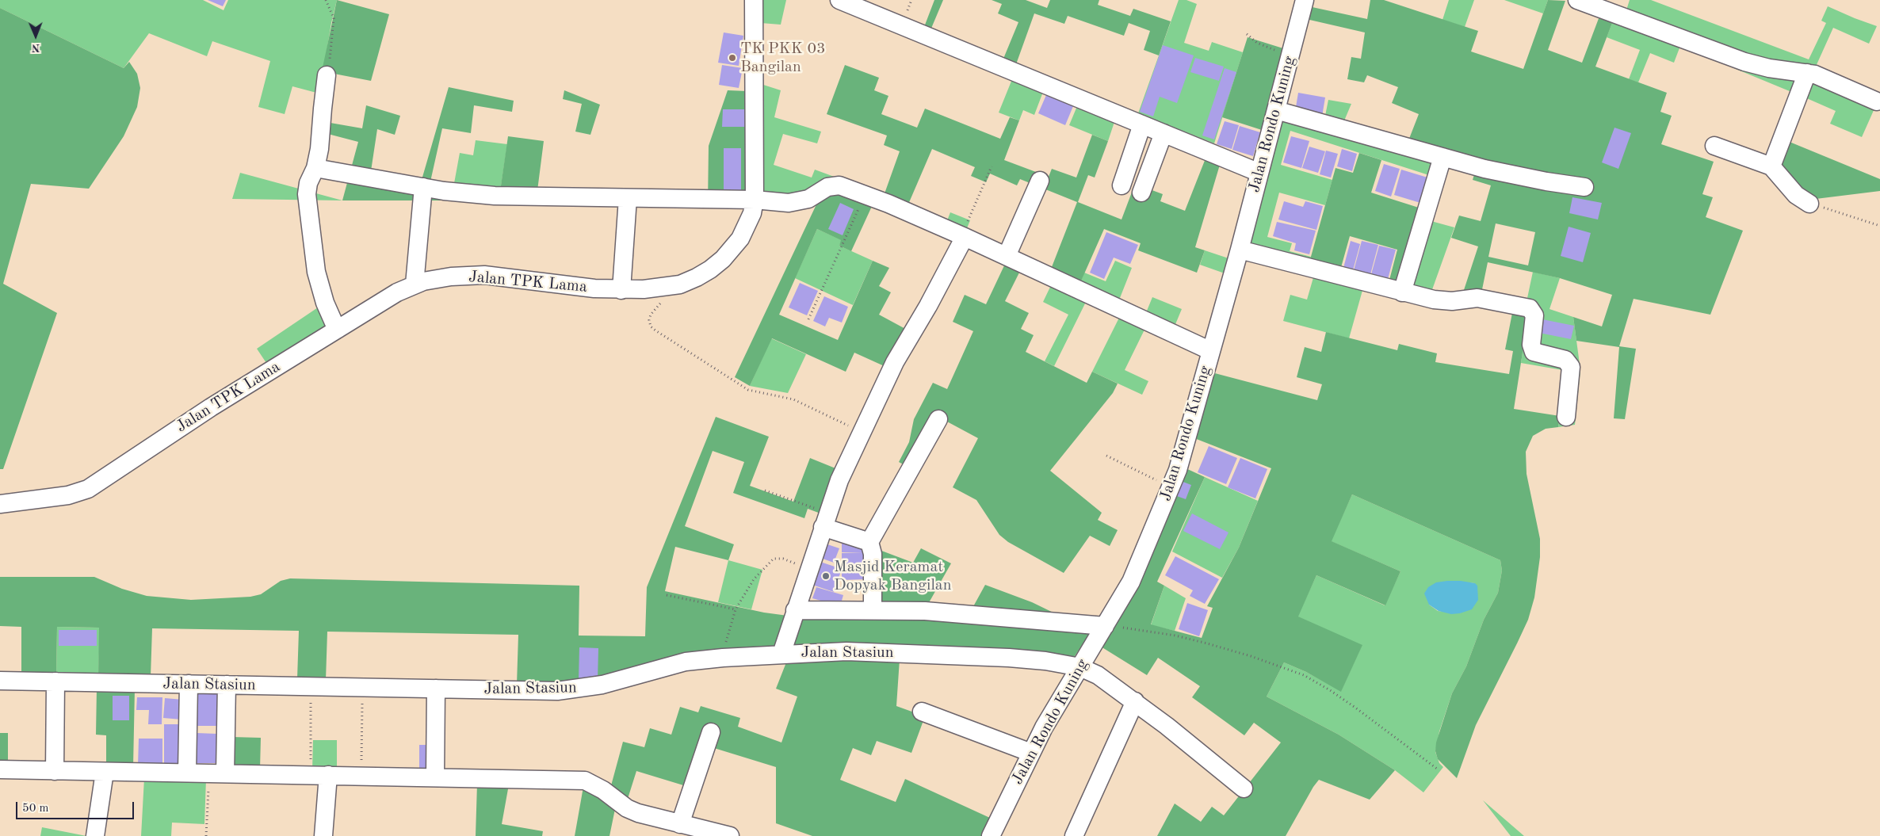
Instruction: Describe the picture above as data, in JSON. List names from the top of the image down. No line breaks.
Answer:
{"streets":{"street":["Jalan Rondo Kuning","Jalan TPK Lama","Jalan Stasiun"]},"crossings":[["Jalan Rondo Kuning","Jalan Stasiun"]],"places":["TK PKK 03 Bangilan","Masjid Keramat Dopyak Bangilan"],"scale_bar":"50 m","north":"bottom"}
